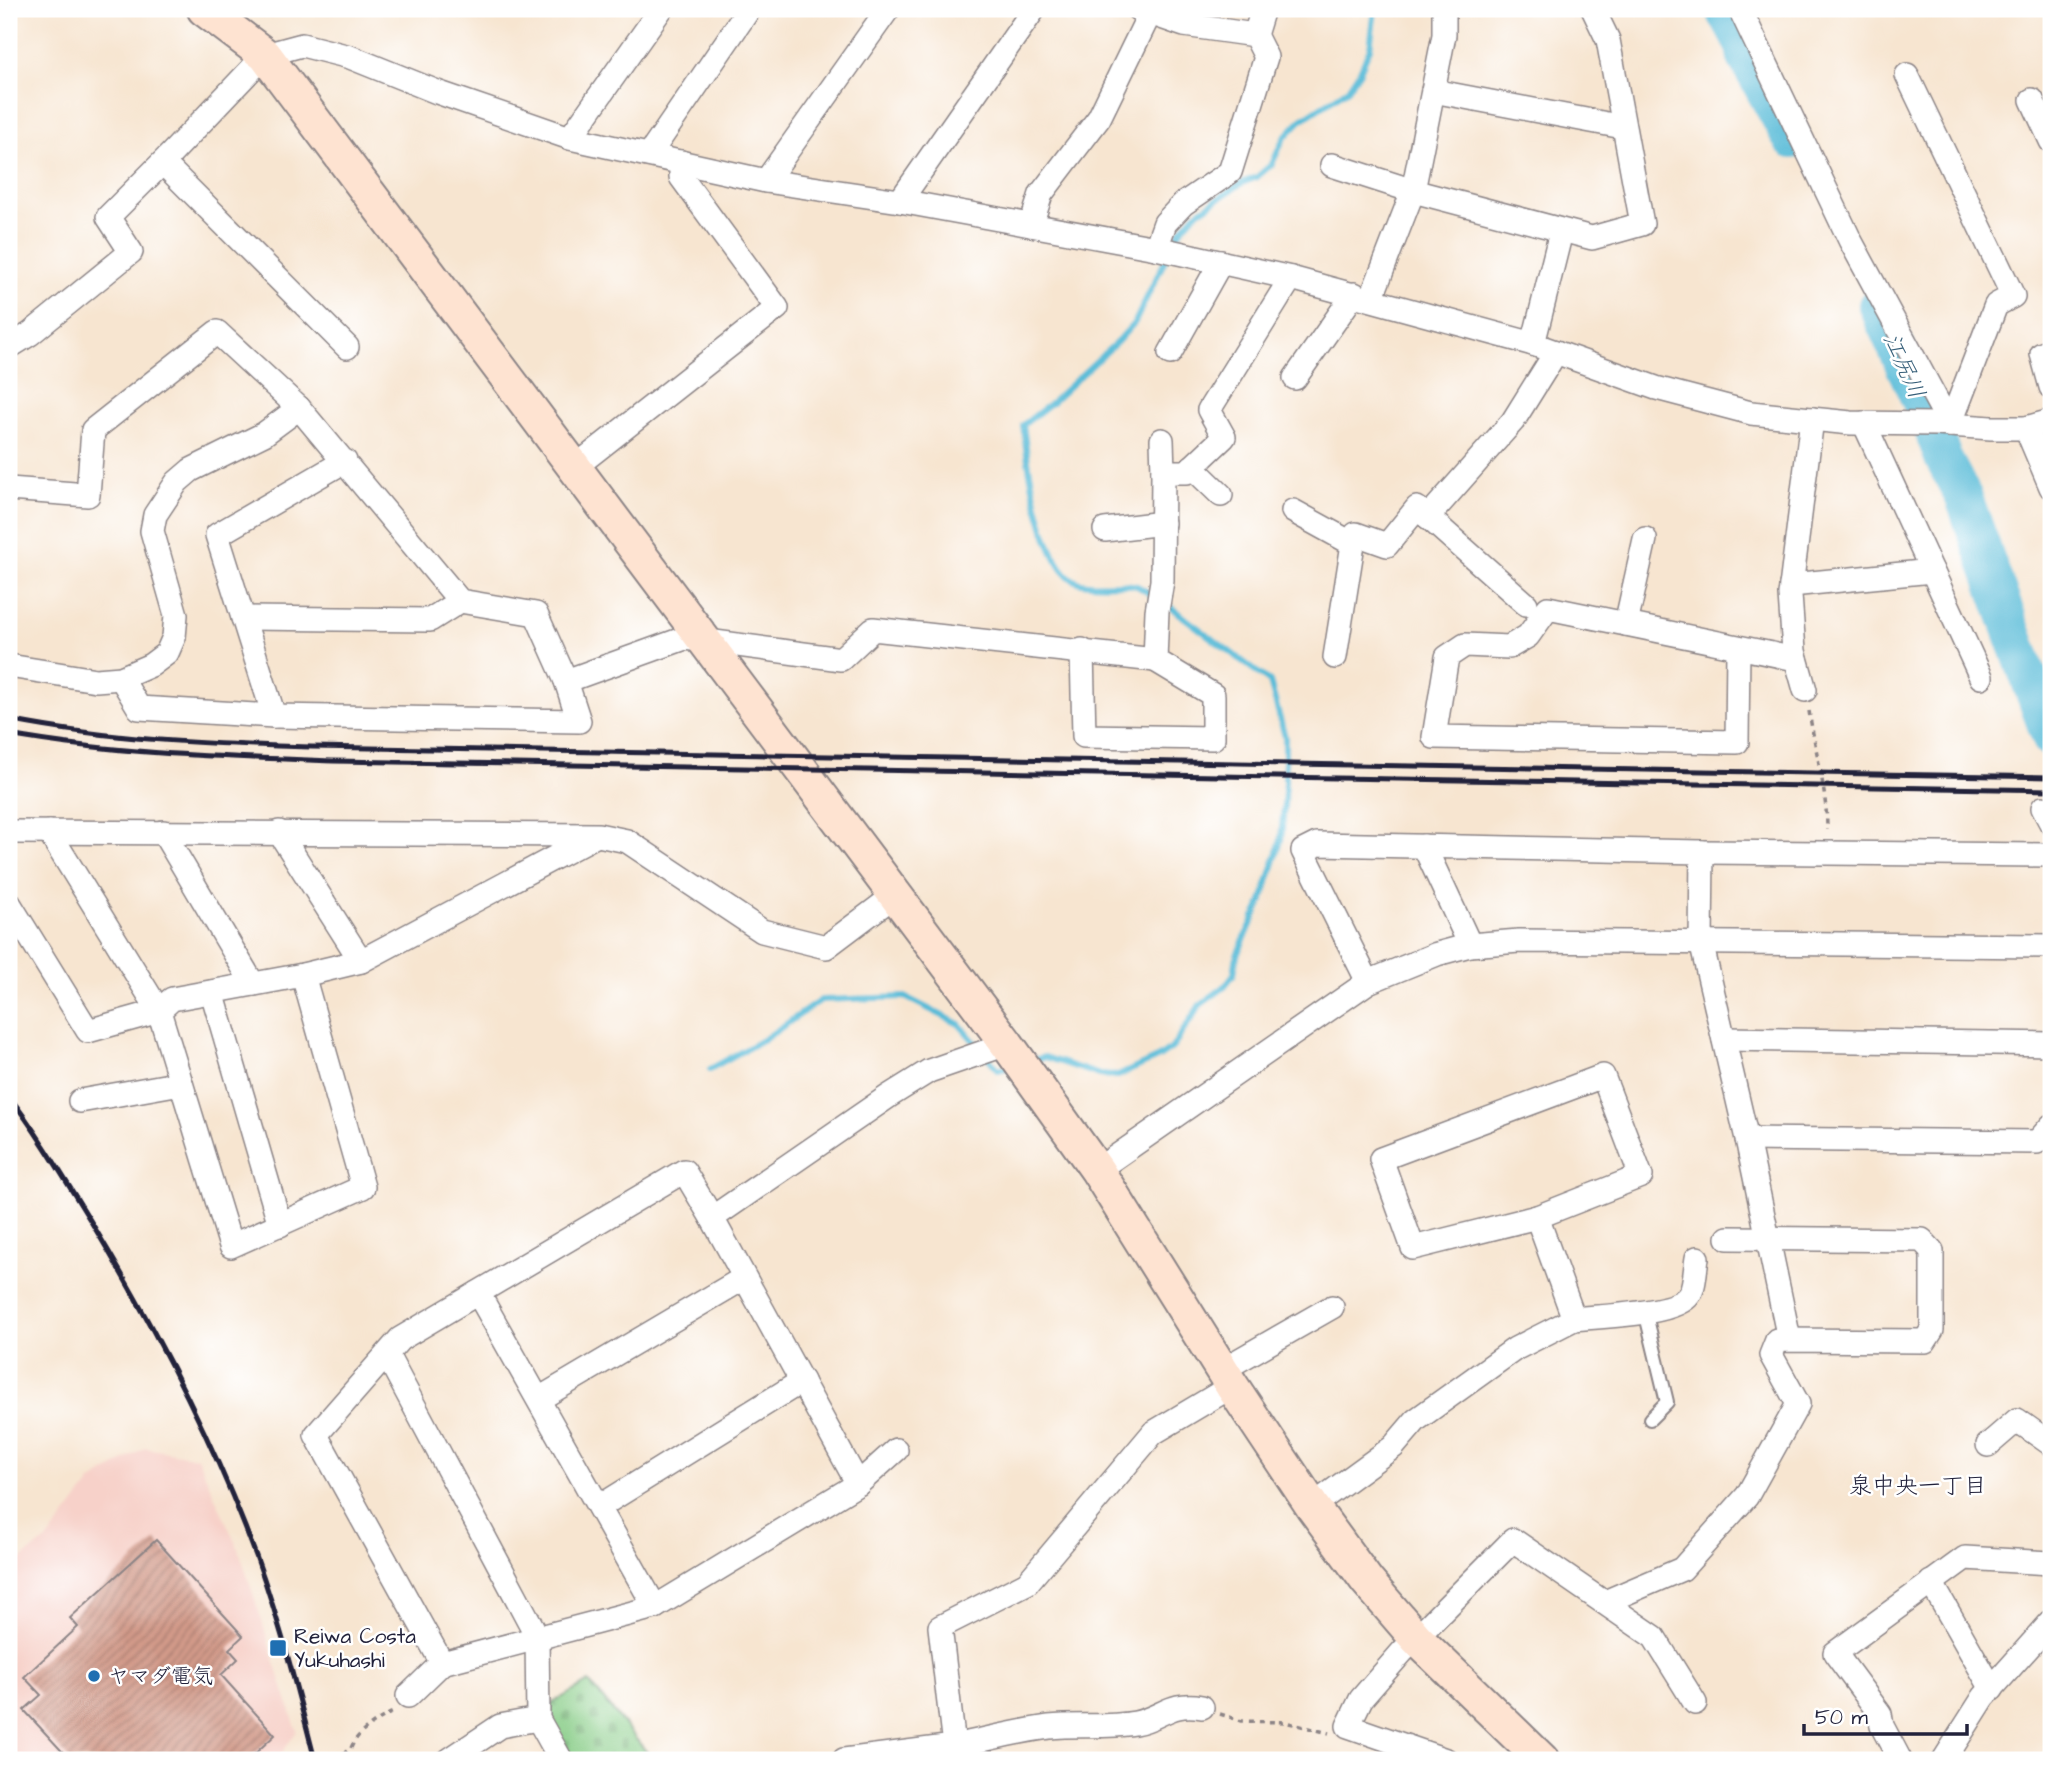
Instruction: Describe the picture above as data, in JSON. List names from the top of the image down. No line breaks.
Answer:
{"districts":["泉中央一丁目"],"water":["江尻川"],"places":{"transit":["Reiwa Costa Yukuhashi"],"other":["ヤマダ電気"]},"scale_bar":"50 m"}
